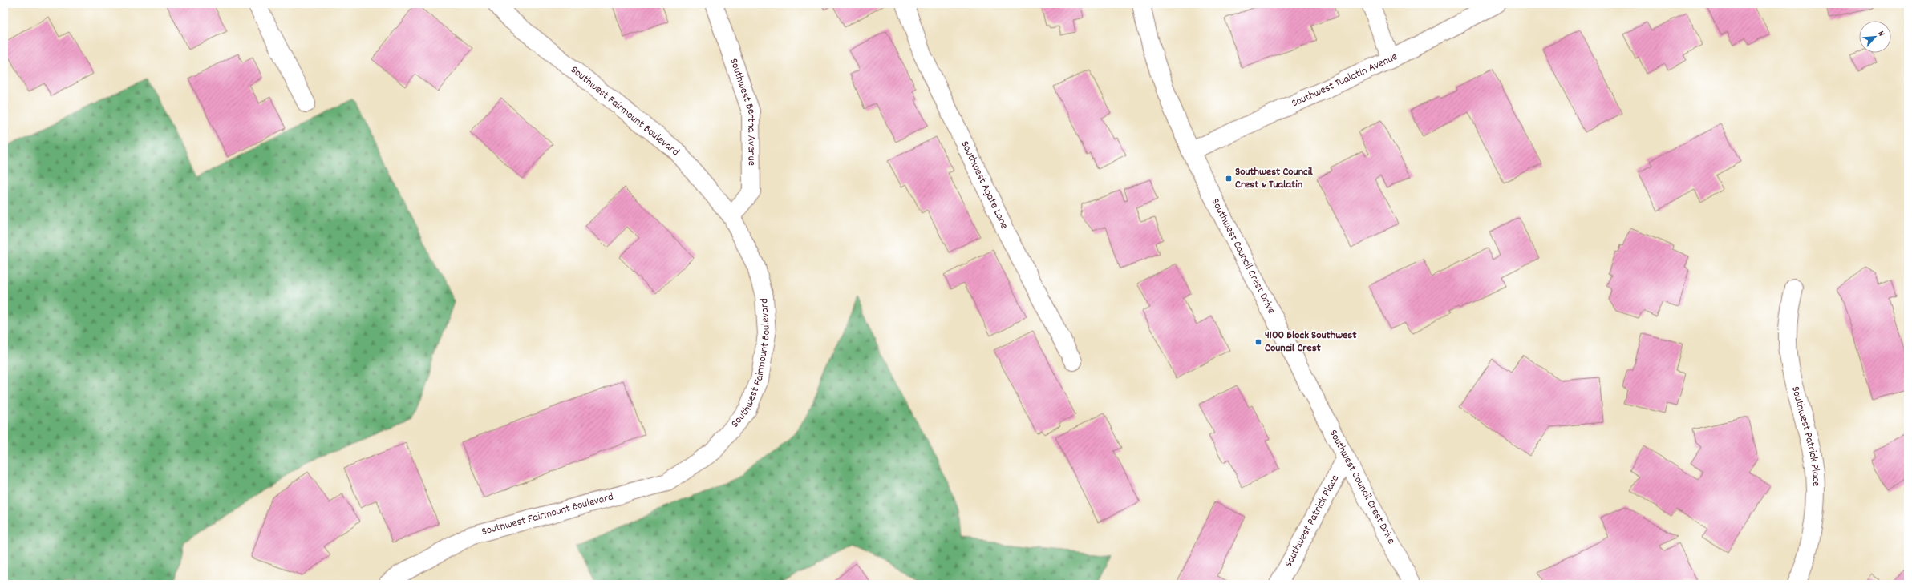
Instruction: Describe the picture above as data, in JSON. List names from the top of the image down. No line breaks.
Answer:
{"streets":{"street":["Southwest Tualatin Avenue","Southwest Fairmount Boulevard","Southwest Bertha Avenue","Southwest Agate Lane","Southwest Council Crest Drive","Southwest Patrick Place"]},"crossings":[["Southwest Tualatin Avenue","Southwest Council Crest Drive"],["Southwest Fairmount Boulevard","Southwest Bertha Avenue"],["Southwest Council Crest Drive","Southwest Patrick Place"]],"places":{"transit":["Southwest Council Crest & Tualatin","4100 Block Southwest Council Crest"]},"north":"top right"}
